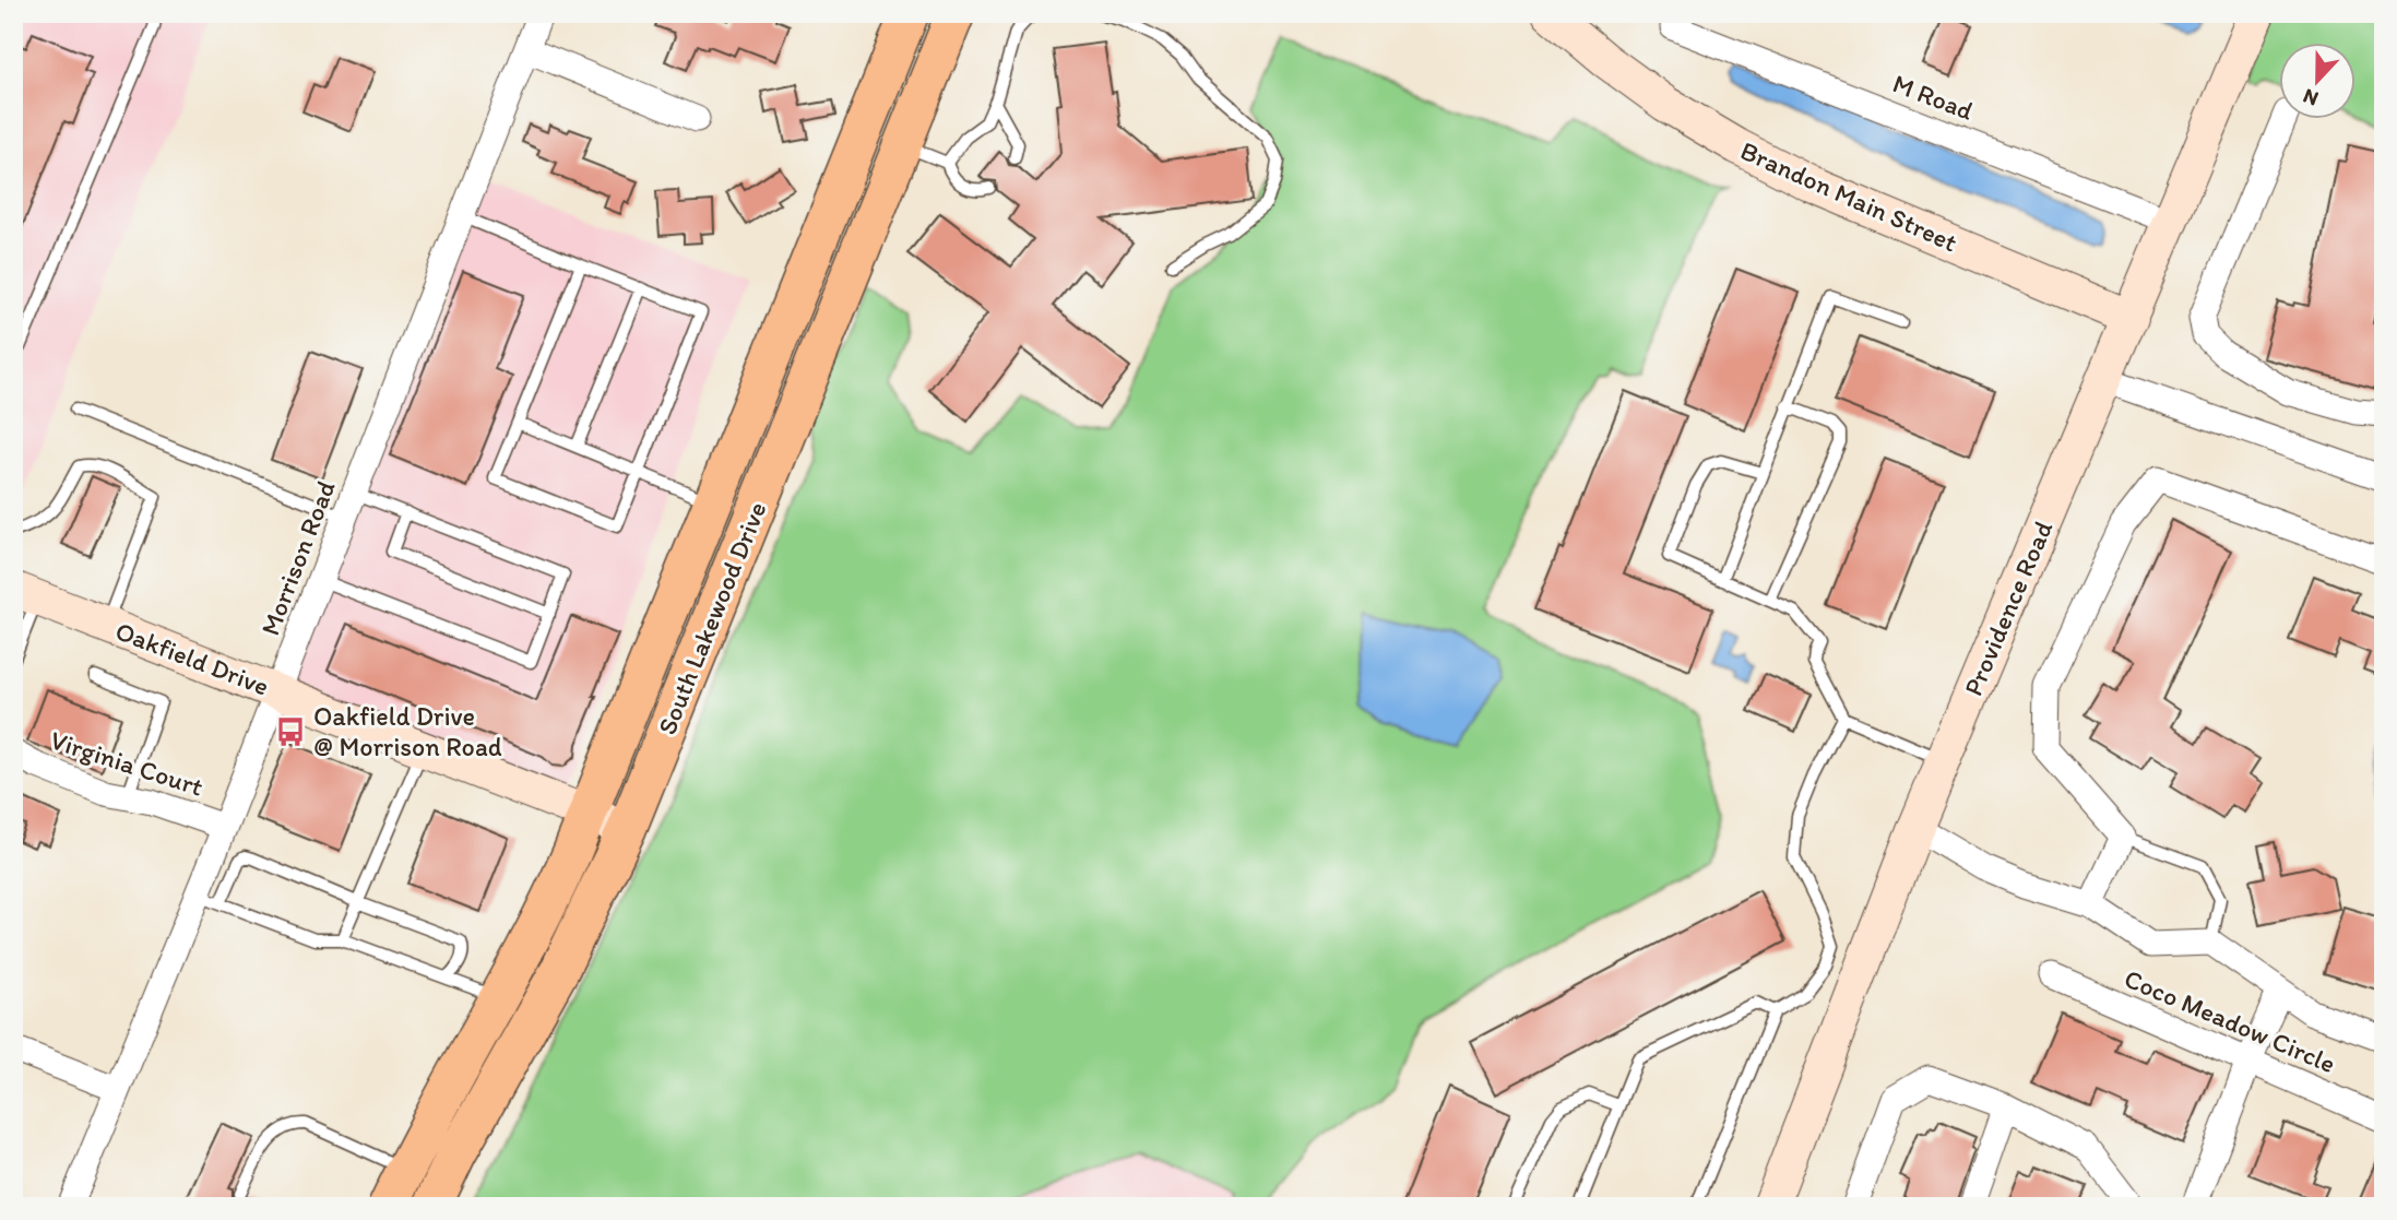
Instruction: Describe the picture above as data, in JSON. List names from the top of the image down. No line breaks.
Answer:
{"streets":{"main road":["South Lakewood Drive"],"street":["M Road","Brandon Main Street","Morrison Road","Providence Road","Oakfield Drive","Virginia Court","Coco Meadow Circle"]},"crossings":[["M Road","Providence Road"],["Brandon Main Street","Providence Road"],["Morrison Road","Oakfield Drive"],["Morrison Road","Virginia Court"],["South Lakewood Drive","Oakfield Drive"]],"places":{"bus stop":["Oakfield Drive @ Morrison Road"]},"north":"bottom"}
